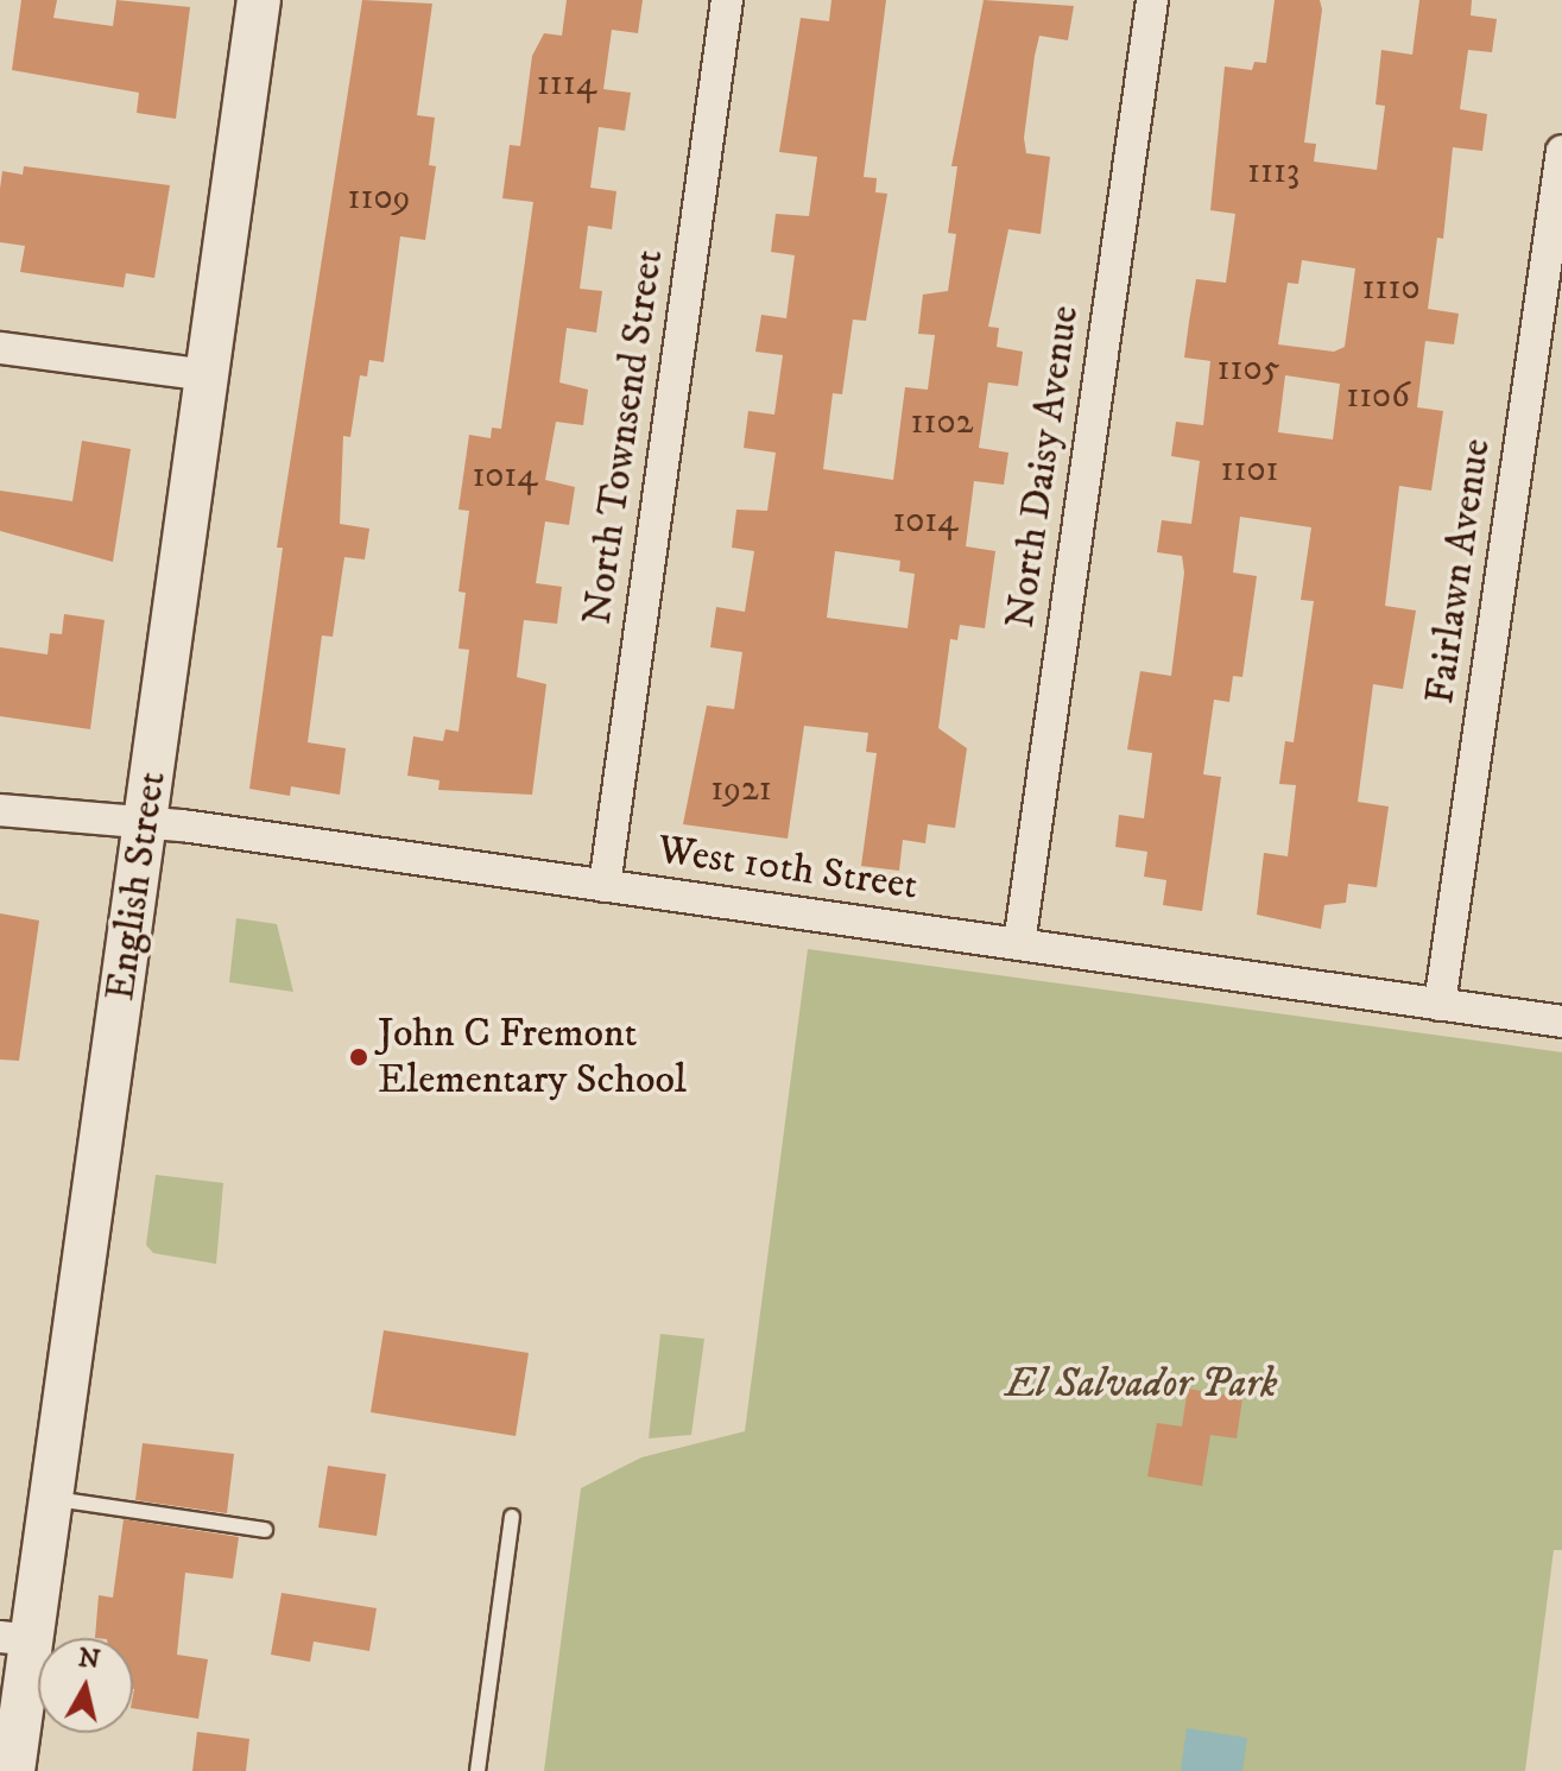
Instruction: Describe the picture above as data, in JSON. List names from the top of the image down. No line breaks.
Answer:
{"streets":{"street":["North Townsend Street","North Daisy Avenue","Fairlawn Avenue","West 10th Street","English Street"]},"crossings":[["North Townsend Street","West 10th Street"],["North Daisy Avenue","West 10th Street"],["Fairlawn Avenue","West 10th Street"],["West 10th Street","English Street"]],"parks":["El Salvador Park"],"places":["John C Fremont Elementary School"],"house_numbers":["1114","1113","1109","1110","1105","1106","1102","1101","1014","1014","1921"],"north":"top"}
